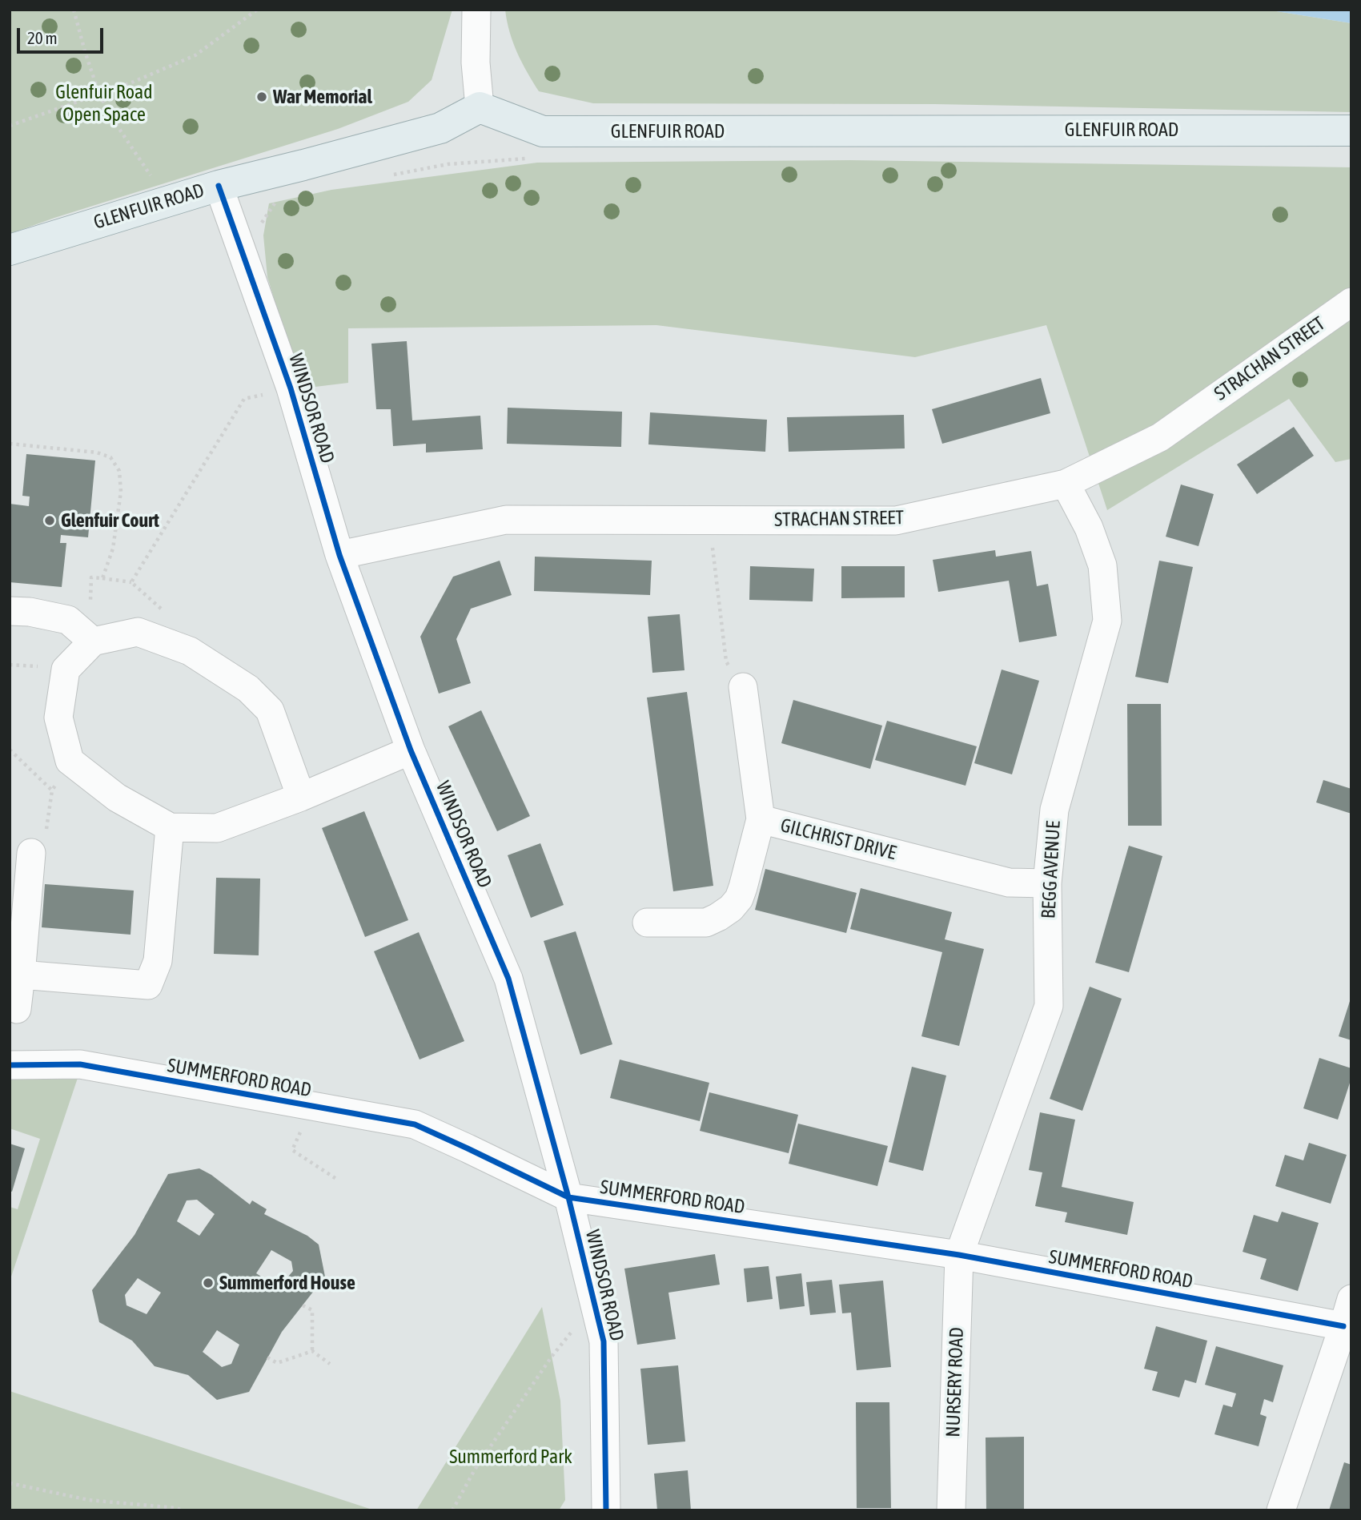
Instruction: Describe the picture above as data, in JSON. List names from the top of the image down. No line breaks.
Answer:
{"streets":{"main road":["GLENFUIR ROAD"],"street":["STRACHAN STREET","WINDSOR ROAD","GILCHRIST DRIVE","BEGG AVENUE","SUMMERFORD ROAD","NURSERY ROAD"]},"crossings":[["GLENFUIR ROAD","WINDSOR ROAD"],["STRACHAN STREET","WINDSOR ROAD"],["STRACHAN STREET","BEGG AVENUE"],["WINDSOR ROAD","SUMMERFORD ROAD"],["GILCHRIST DRIVE","BEGG AVENUE"],["BEGG AVENUE","SUMMERFORD ROAD"],["BEGG AVENUE","NURSERY ROAD"],["SUMMERFORD ROAD","NURSERY ROAD"]],"parks":["Glenfuir Road Open Space","Summerford Park"],"places":["War Memorial","Glenfuir Court","Summerford House"],"scale_bar":"20 m"}
